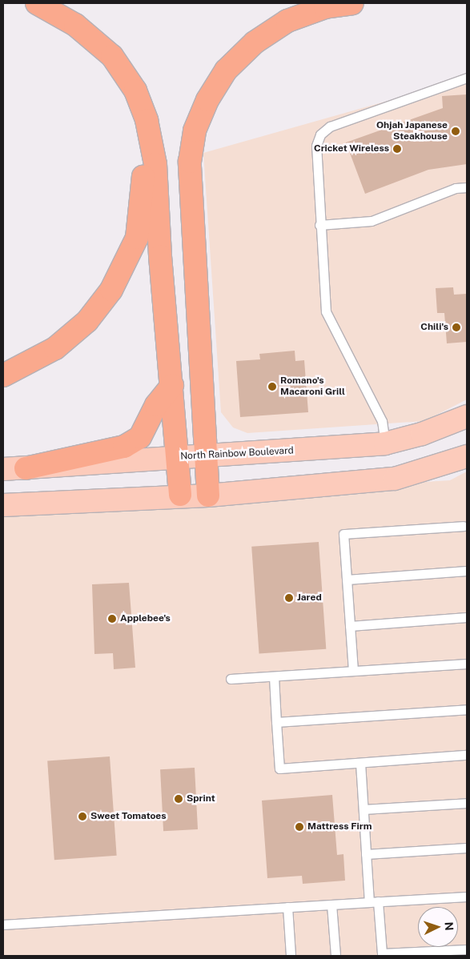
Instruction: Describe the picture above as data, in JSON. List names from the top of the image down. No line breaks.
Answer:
{"streets":{"main road":["North Rainbow Boulevard"]},"places":["Ohjah Japanese Steakhouse","Cricket Wireless","Chili's","Romano's Macaroni Grill","Jared","Applebee's","Sprint","Sweet Tomatoes","Mattress Firm"],"north":"right"}
